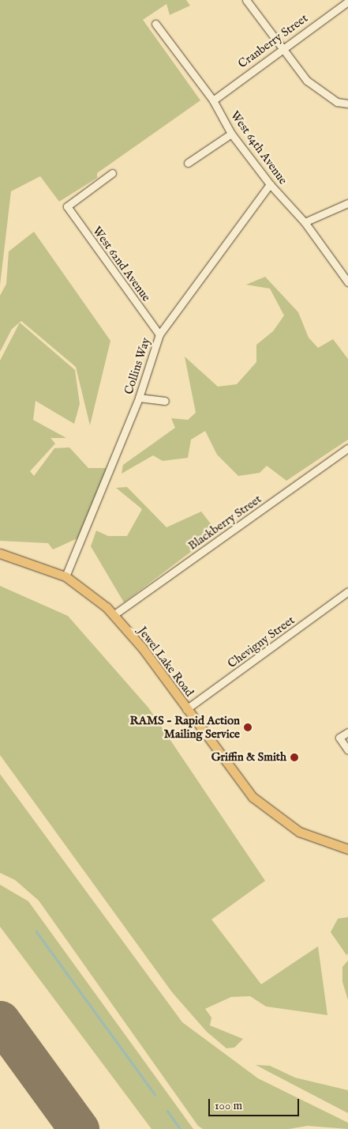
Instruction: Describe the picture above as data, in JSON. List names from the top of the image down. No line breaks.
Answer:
{"streets":{"main road":["Jewel Lake Road"],"street":["Cranberry Street","West 64th Avenue","West 62nd Avenue","Collins Way","Blackberry Street","Chevigny Street"]},"crossings":[["Cranberry Street","West 64th Avenue"],["West 64th Avenue","Collins Way"],["West 62nd Avenue","Collins Way"],["Collins Way","Jewel Lake Road"],["Blackberry Street","Jewel Lake Road"],["Chevigny Street","Jewel Lake Road"]],"places":["RAMS - Rapid Action Mailing Service","Griffin & Smith"],"scale_bar":"100 m"}
